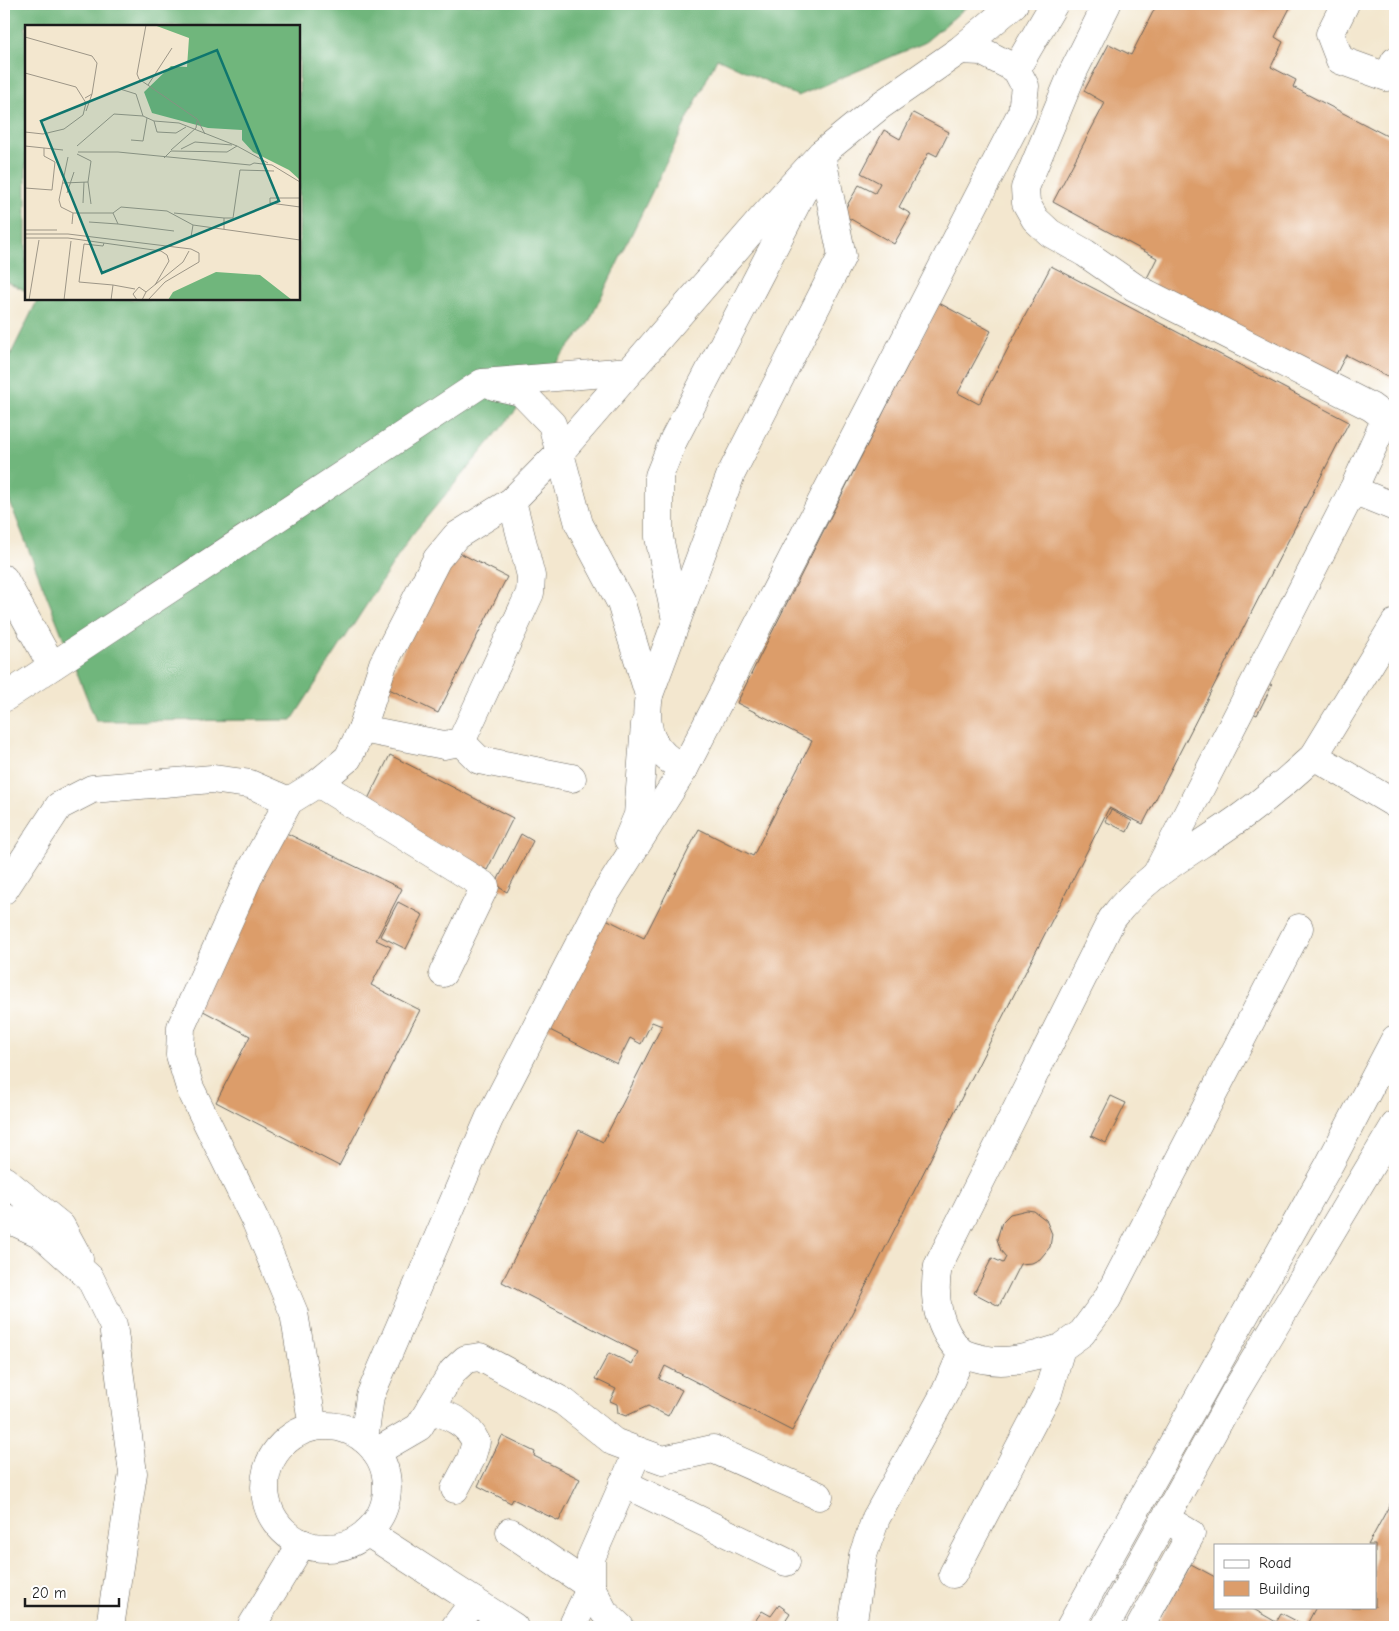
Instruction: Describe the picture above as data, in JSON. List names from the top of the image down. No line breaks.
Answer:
{"legend":["Road","Building"],"scale_bar":"20 m"}
